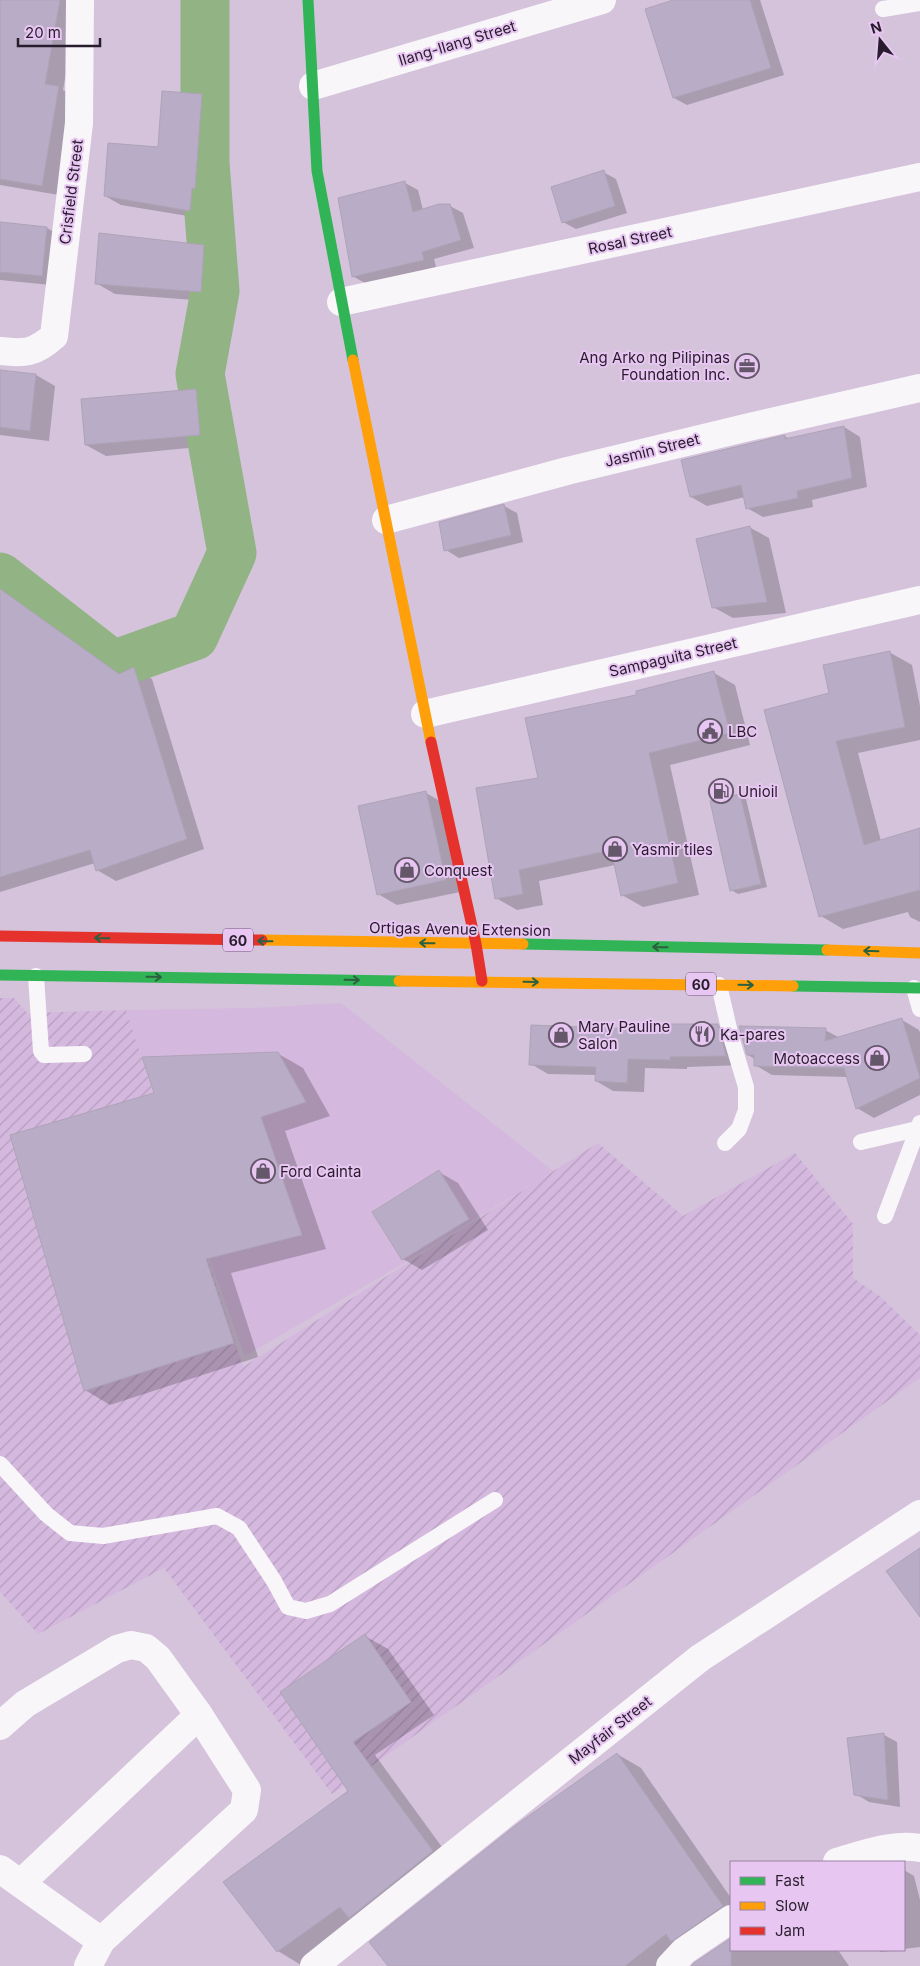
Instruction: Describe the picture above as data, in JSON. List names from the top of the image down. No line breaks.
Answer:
{"streets":{"main road":["Ortigas Avenue Extension","60"],"street":["Ilang-Ilang Street","Crisfield Street","Rosal Street","Jasmin Street","Sampaguita Street","Mayfair Street"]},"places":{"office":["Ang Arko ng Pilipinas Foundation Inc."],"public building":["LBC"],"fuel station":["Unioil"],"shop":["Yasmir tiles","Conquest","Mary Pauline Salon","Motoaccess","Ford Cainta"],"restaurant":["Ka-pares"]},"legend":["Fast","Slow","Jam"],"scale_bar":"20 m","north":"top"}
